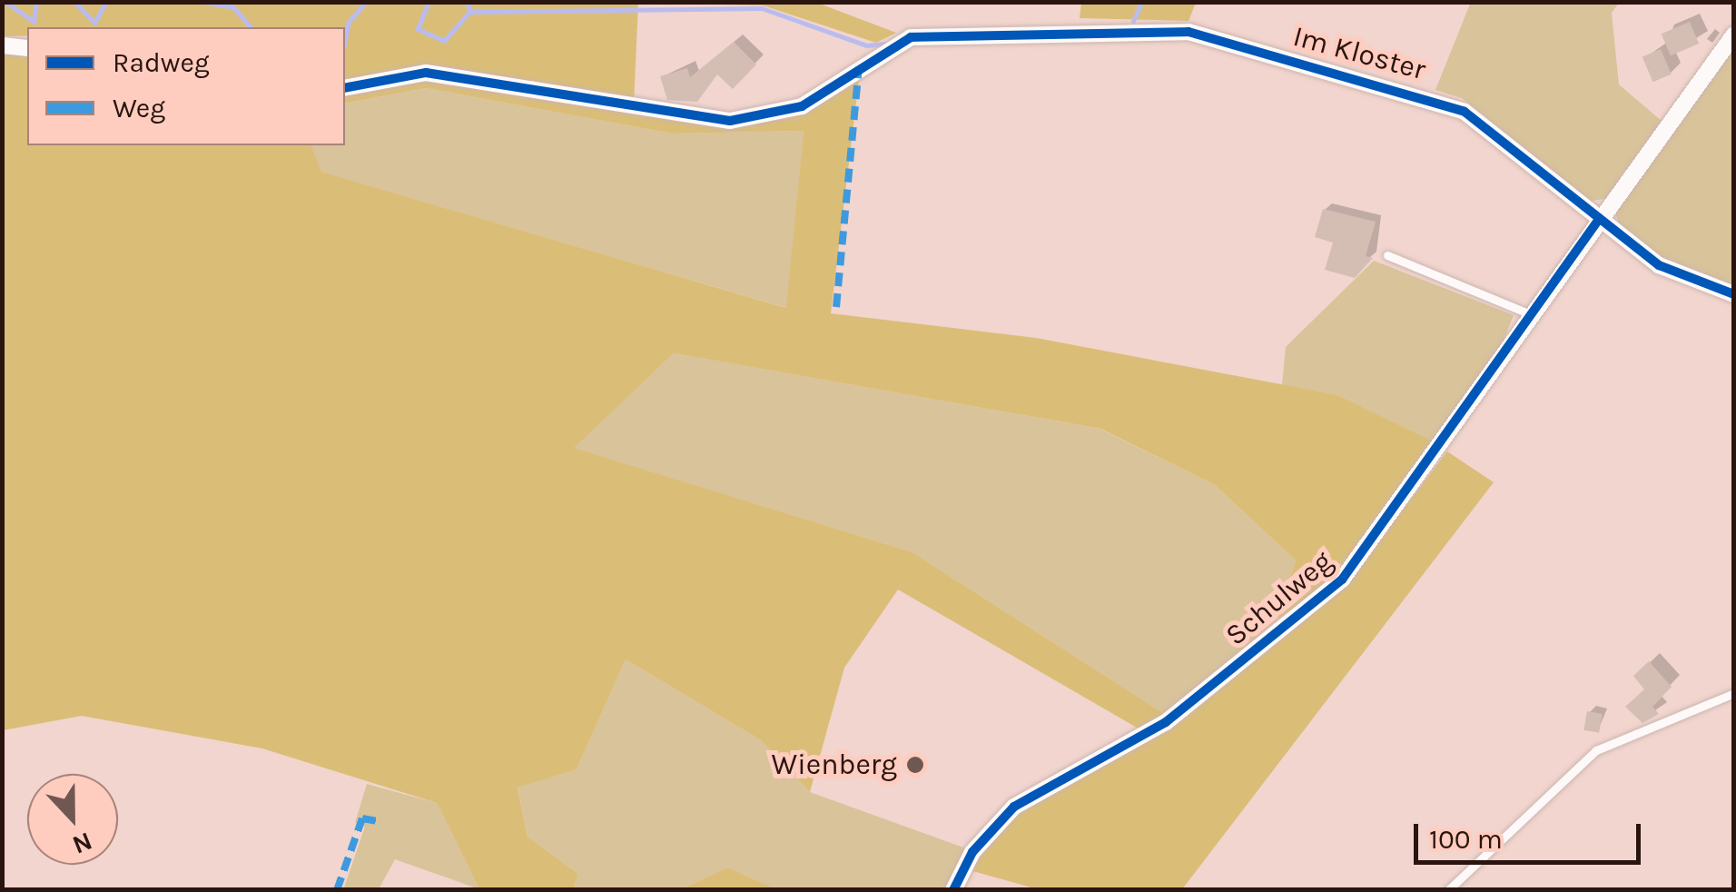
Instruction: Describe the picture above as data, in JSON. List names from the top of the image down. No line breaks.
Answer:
{"streets":{"street":["Im Kloster","Schulweg"]},"crossings":[["Im Kloster","Schulweg"]],"places":["Wienberg"],"legend":["Radweg","Weg"],"scale_bar":"100 m","north":"bottom"}
